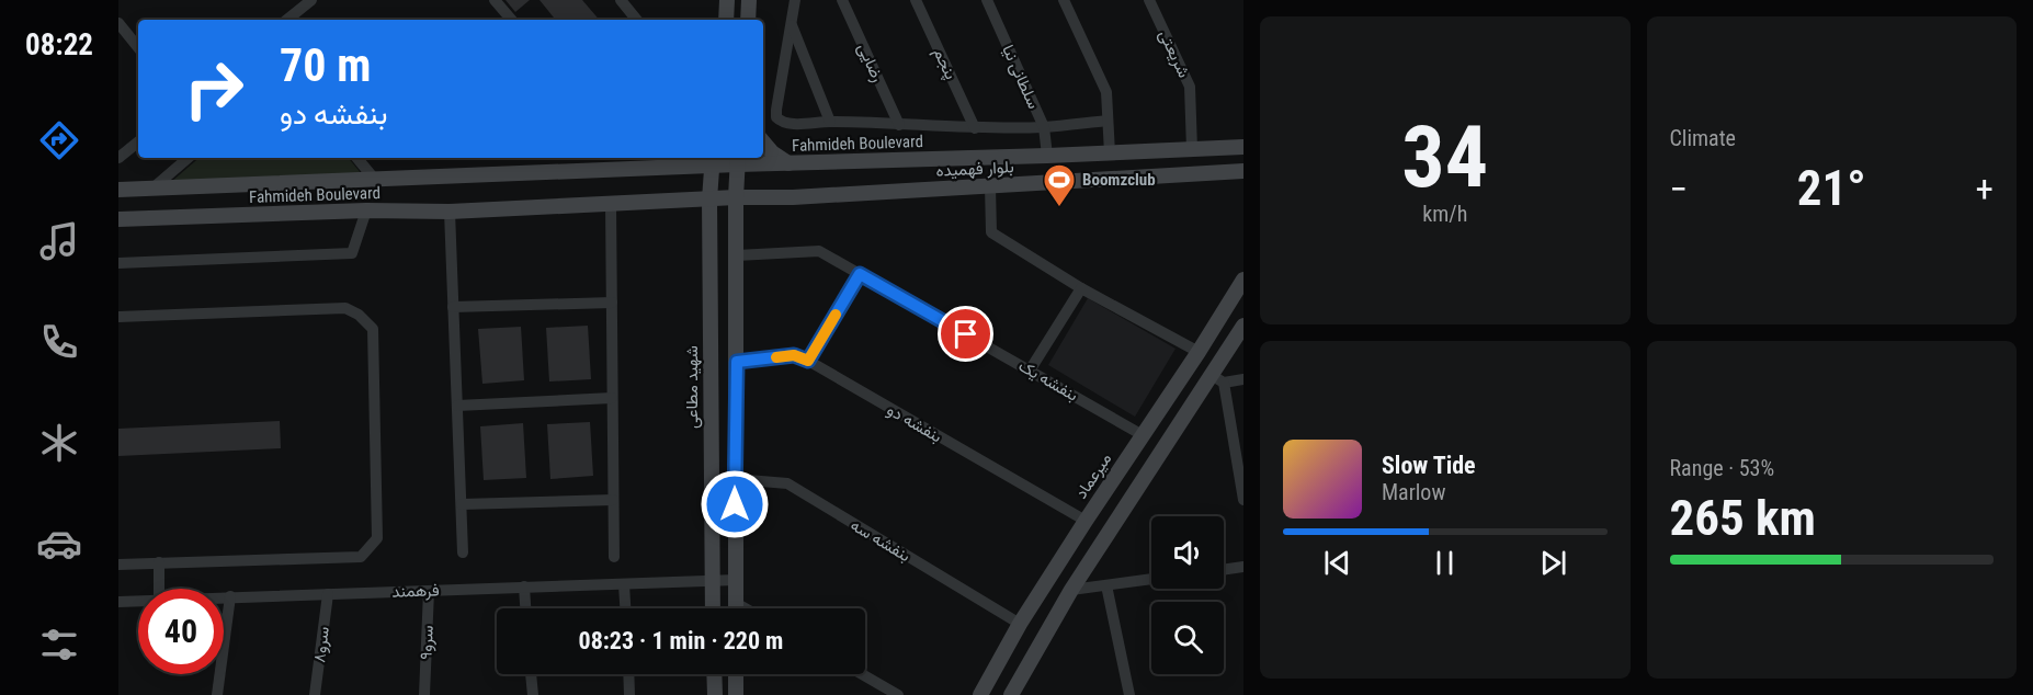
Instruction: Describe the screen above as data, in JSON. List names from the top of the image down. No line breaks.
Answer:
{"streets":{"street":["شریعتی","رضایی","پنجم","سلطانی نیا","Fahmideh Boulevard","بلوار فهمیده","بنفشه یک","شهید مطاعی","بنفشه دو","میرعماد","بنفشه سه","فرهمند","سرو۹","سرو۸"]},"crossings":[["شریعتی","Fahmideh Boulevard"],["سلطانی نیا","Fahmideh Boulevard"],["Fahmideh Boulevard","بلوار فهمیده"],["Fahmideh Boulevard","شهید مطاعی"],["بلوار فهمیده","شهید مطاعی"],["بنفشه یک","میرعماد"],["شهید مطاعی","فرهمند"],["بنفشه دو","میرعماد"],["میرعماد","بنفشه سه"],["فرهمند","سرو۹"],["فرهمند","سرو۸"]],"places":{"sports":["Boomzclub"]},"page":{"tabs":"08:22","tile":[["34","km/h"],"Climate",["Range · 53%","265 km"]],"turn":["70 m","بنفشه دو"],"heat":["−","21°","+"],"song":["Slow Tide","Marlow"],"limit":"40","trip":"08:23 · 1 min · 220 m"}}
